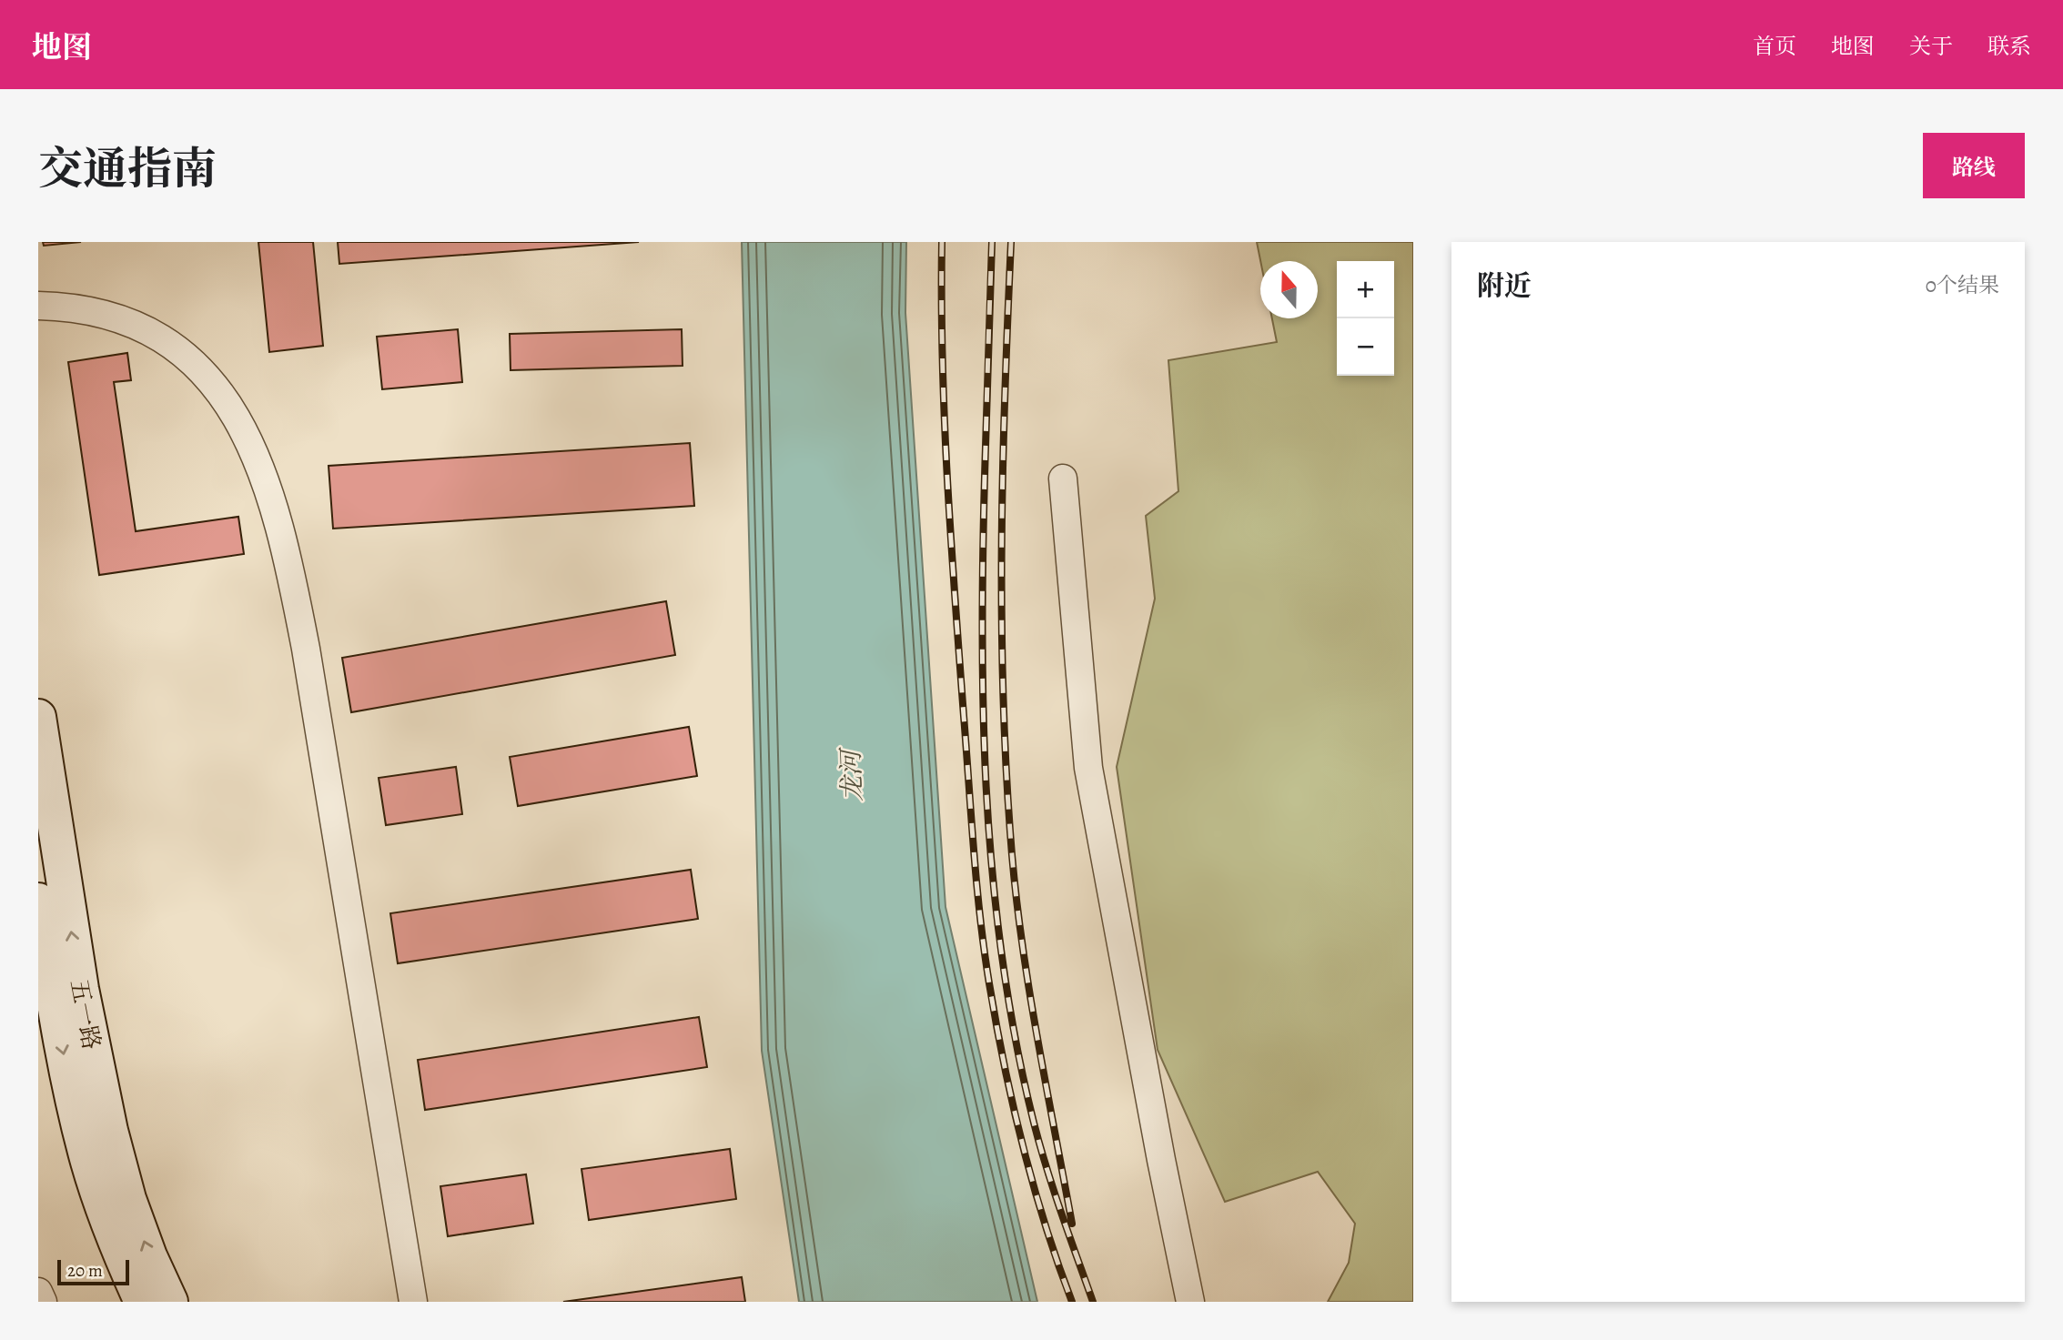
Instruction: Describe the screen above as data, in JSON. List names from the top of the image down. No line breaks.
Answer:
{"streets":{"main road":["五一路"]},"water":["龙河"],"scale_bar":"20 m","north":"top","page":{"header":"地图","nav":["首页","地图","关于","联系"],"title":"交通指南","buttons":"路线","heading":["附近","0个结果"],"map_buttons":["+","−"],"scale":"20 m"}}
